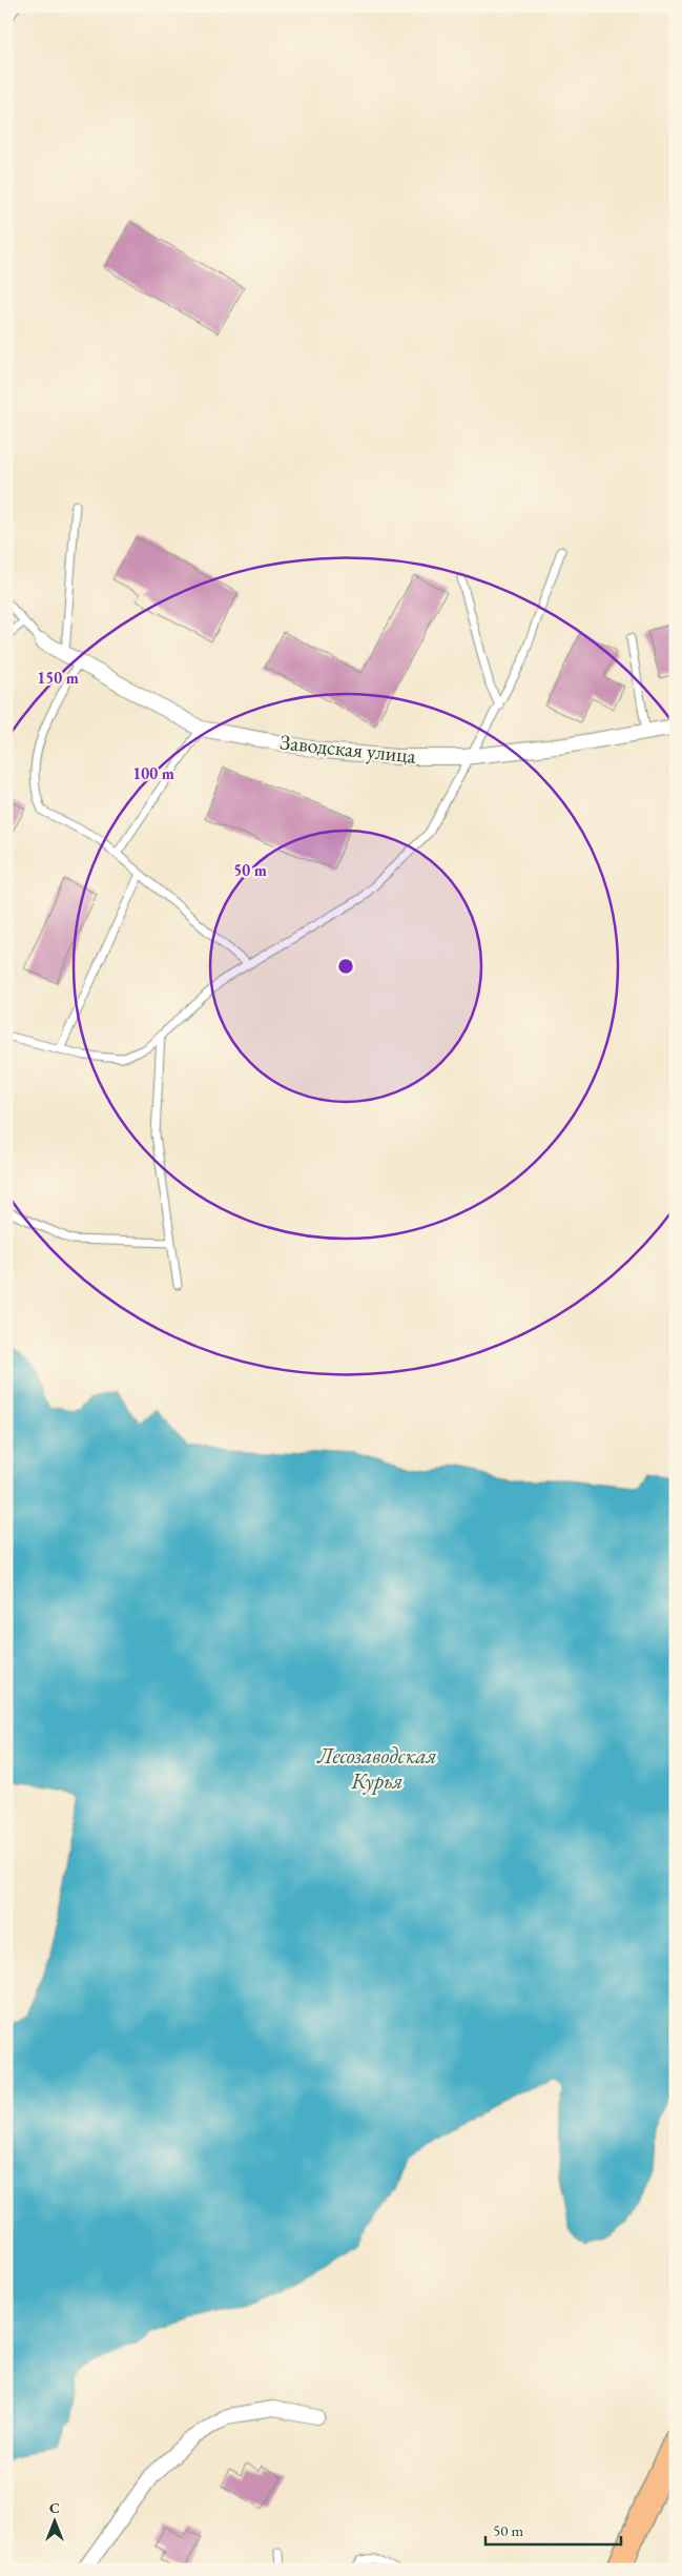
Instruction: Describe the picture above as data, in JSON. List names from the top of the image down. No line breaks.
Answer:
{"streets":{"street":["Заводская улица"]},"water":["Лесозаводская Курья"],"scale_bar":"50 m","north":"top","rings":["150 m","100 m","50 m"]}
